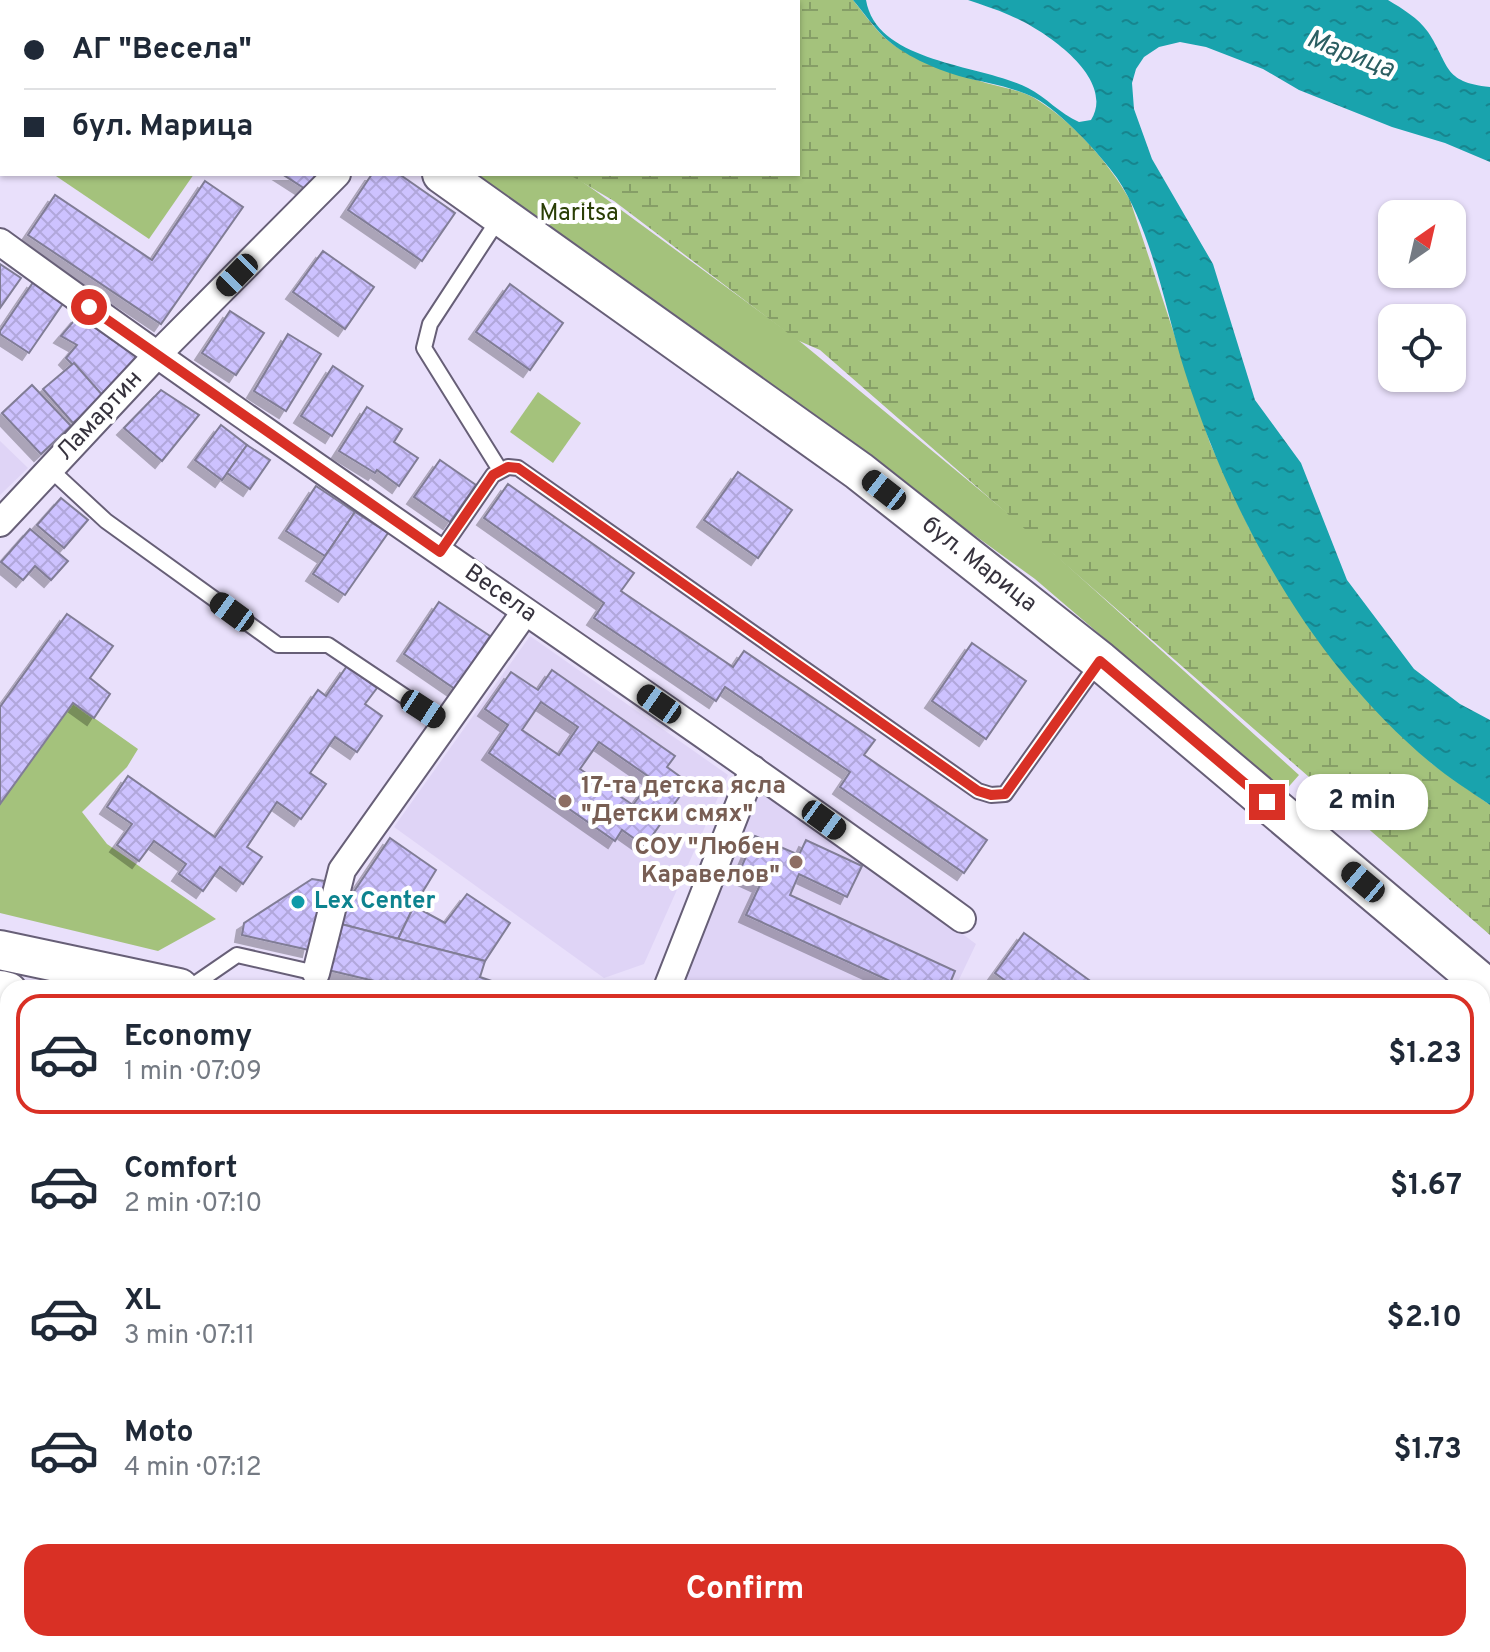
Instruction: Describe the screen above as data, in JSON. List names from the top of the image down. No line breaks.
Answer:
{"streets":{"street":["Ламартин","бул. Марица","Весела"]},"crossings":[["Ламартин","Весела"]],"water":["Марица"],"parks":["Maritsa"],"places":["17-та детска ясла \"Детски смях\"","СОУ \"Любен Каравелов\"","Lex Center"],"north":"top right","page":{"banner":["АГ \"Весела\"","бул. Марица"],"bubble":"2 min","list":[{"name":"Economy","note":"1 min · 07:09","value":"$1.23"},{"name":"Comfort","note":"2 min · 07:10","value":"$1.67"},{"name":"XL","note":"3 min · 07:11","value":"$2.10"},{"name":"Moto","note":"4 min · 07:12","value":"$1.73"}],"buttons":"Confirm"}}
